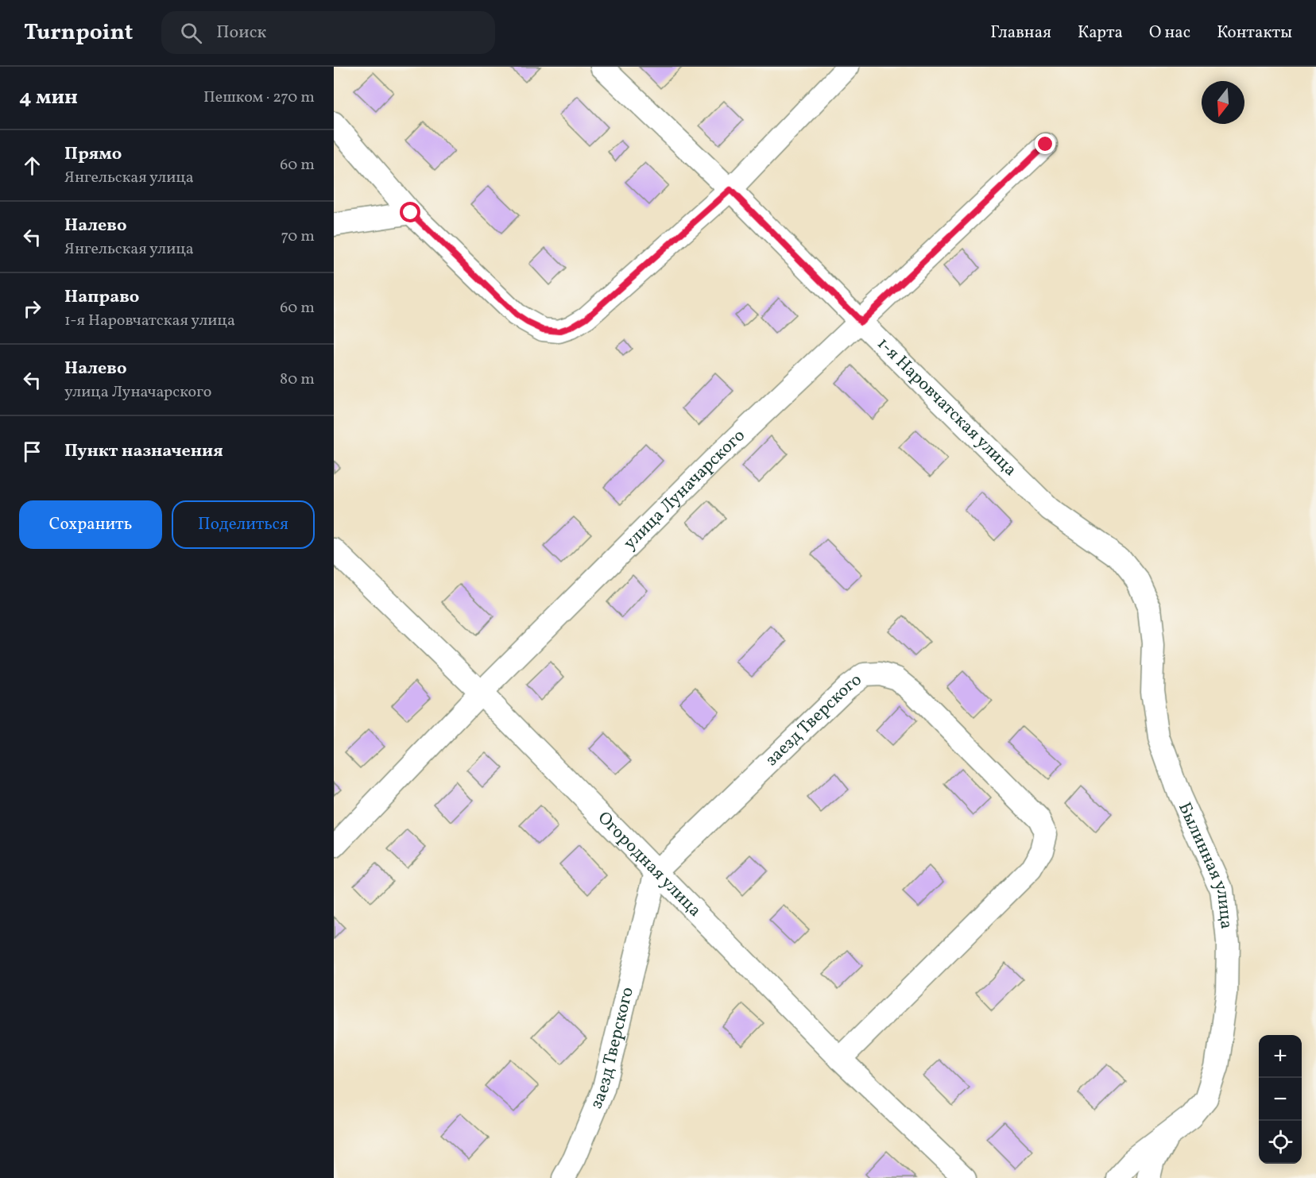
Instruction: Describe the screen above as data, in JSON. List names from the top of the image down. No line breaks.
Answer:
{"streets":{"street":["1-я Наровчатская улица","улица Луначарского","заезд Тверского","Огородная улица","Былинная улица"]},"crossings":[["1-я Наровчатская улица","улица Луначарского"],["1-я Наровчатская улица","Былинная улица"],["улица Луначарского","Огородная улица"],["заезд Тверского","Огородная улица"]],"north":"bottom","page":{"header":"Turnpoint","search":"Поиск","nav":["Главная","Карта","О нас","Контакты"],"heading":["4 мин","Пешком · 270 m"],"list":[["Прямо","Янгельская улица","60 m"],["Налево","Янгельская улица","70 m"],["Направо","1-я Наровчатская улица","60 m"],["Налево","улица Луначарского","80 m"],"Пункт назначения"],"buttons":["Сохранить","Поделиться"],"map_buttons":["+","−"]}}
